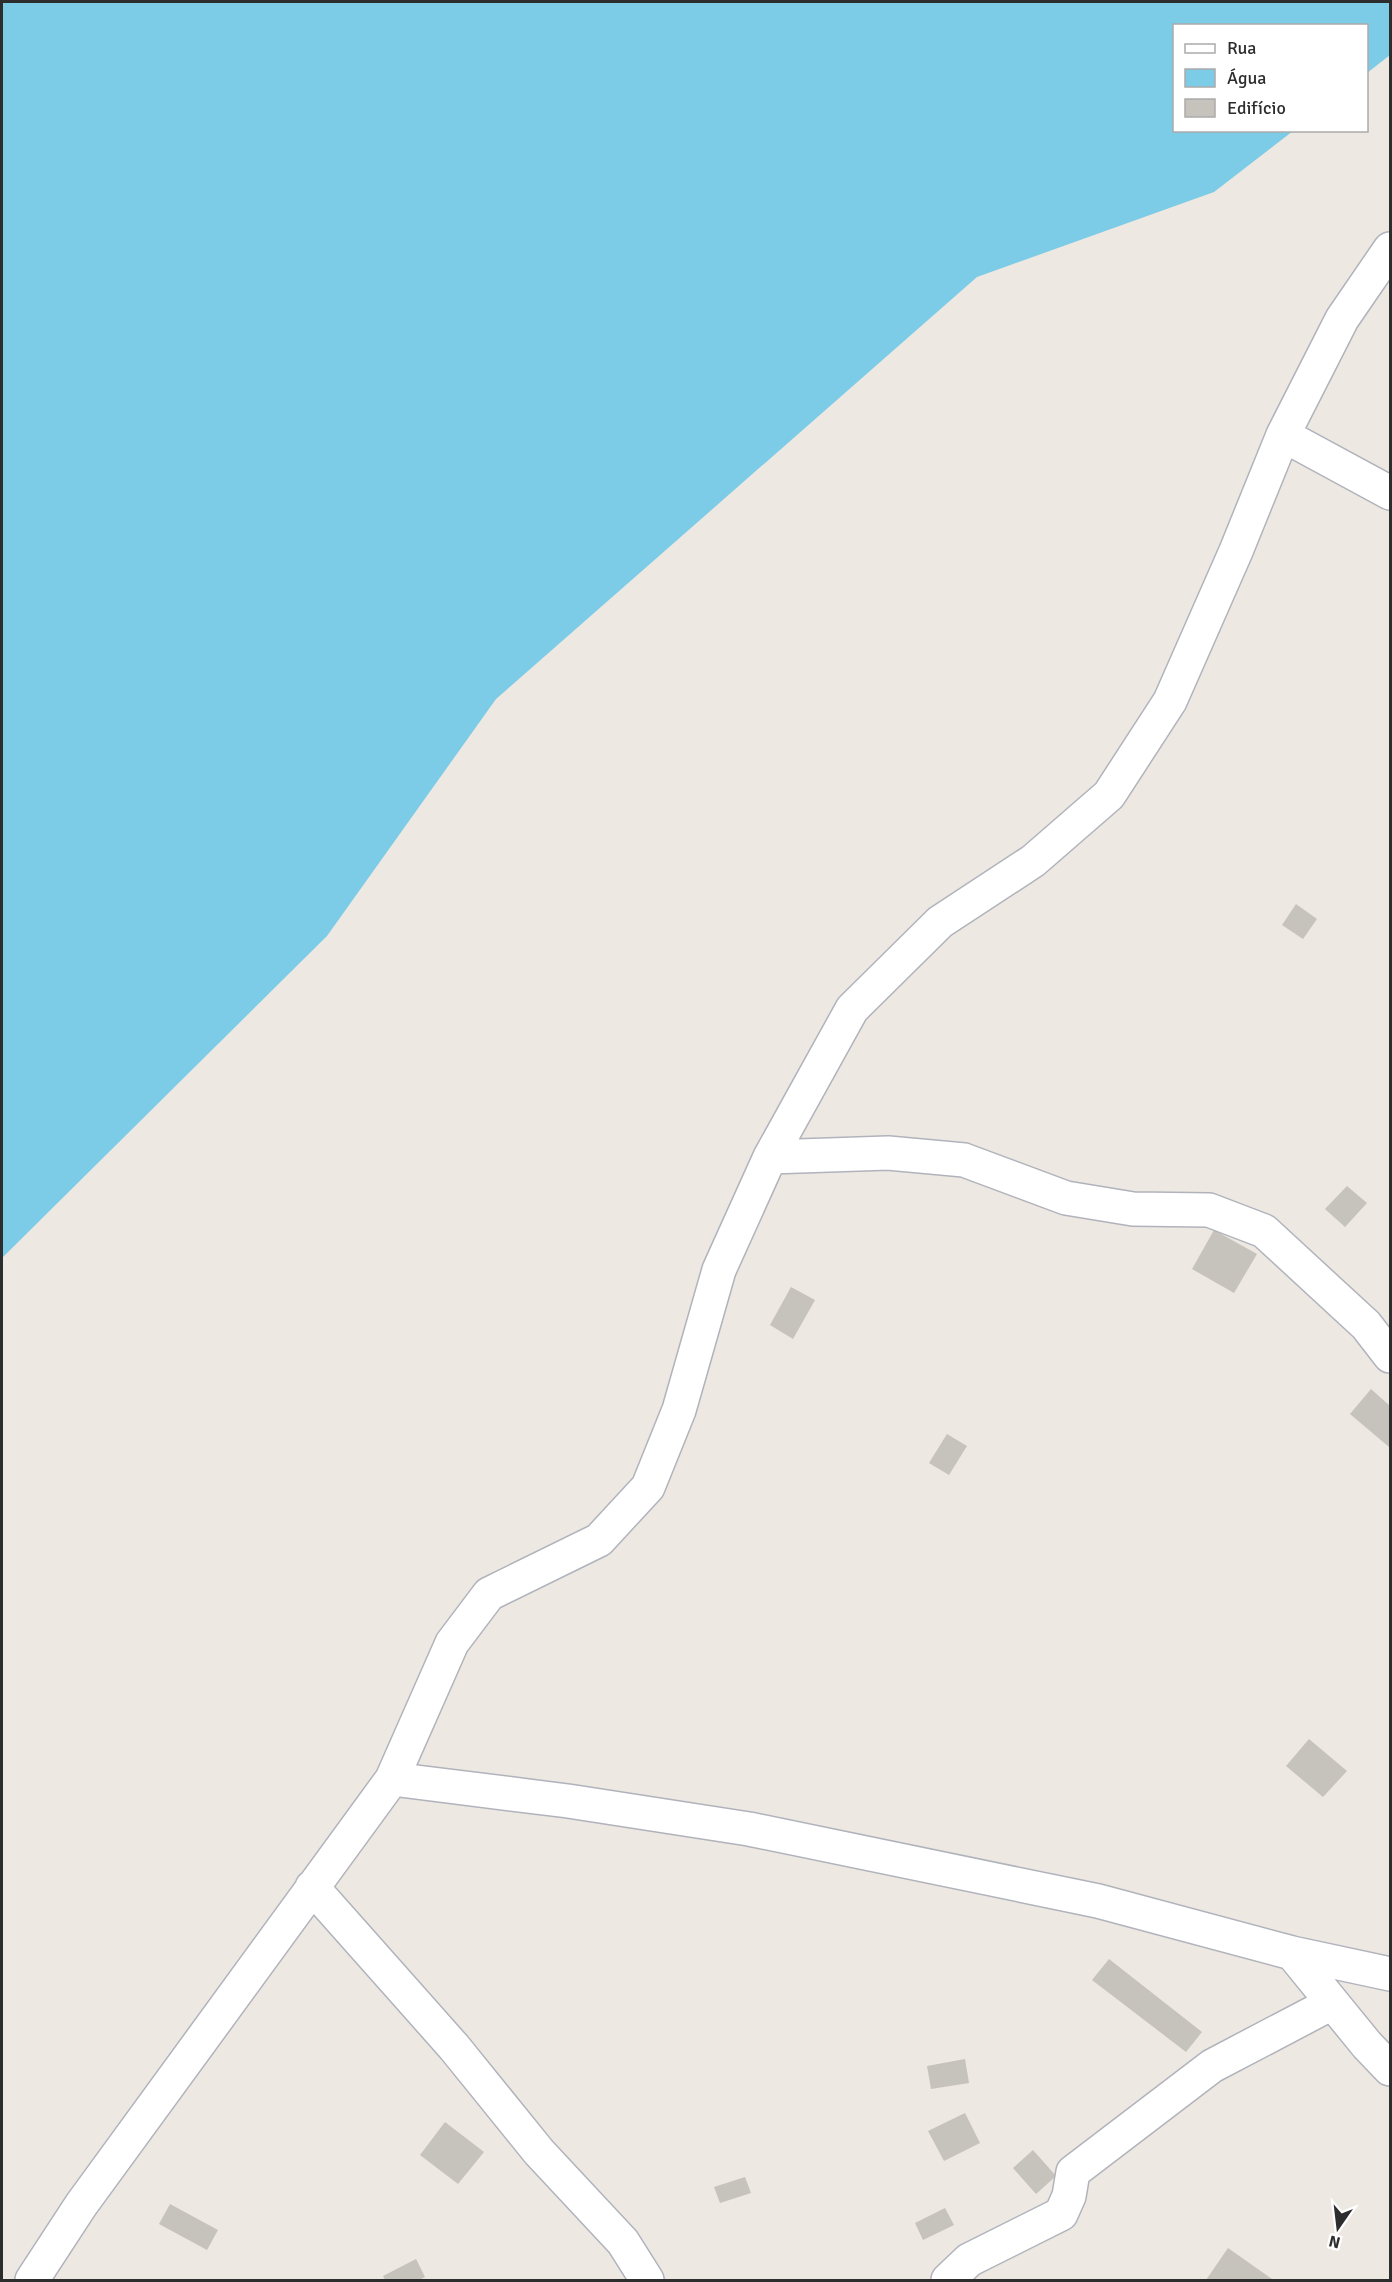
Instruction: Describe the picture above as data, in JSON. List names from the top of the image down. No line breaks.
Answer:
{"legend":["Rua","Água","Edifício"],"north":"bottom"}
